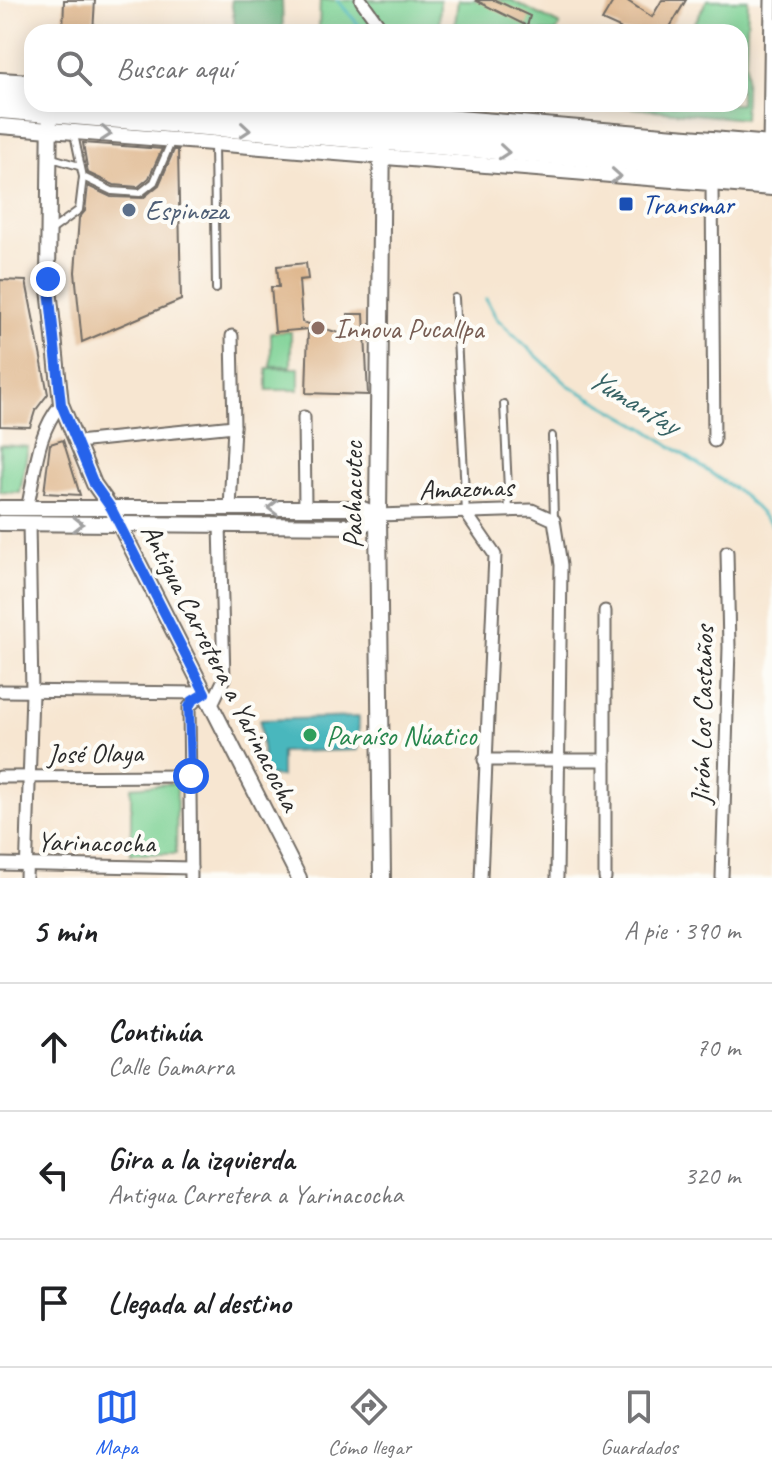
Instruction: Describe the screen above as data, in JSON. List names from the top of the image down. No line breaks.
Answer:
{"streets":{"main road":["Pachacutec"],"street":["Amazonas","Antigua Carretera a Yarinacocha","Jirón Los Castaños","José Olaya","Yarinacocha"]},"crossings":[["Amazonas","Pachacutec"]],"water":["Yumantay"],"places":{"transit":["Transmar"],"other":["Espinoza","Innova Pucallpa","Paraíso Núatico"]},"page":{"search":"Buscar aquí","heading":["5 min","A pie · 390 m"],"list":[["Continúa","Calle Gamarra","70 m"],["Gira a la izquierda","Antigua Carretera a Yarinacocha","320 m"],"Llegada al destino"],"nav":["Mapa","Cómo llegar","Guardados"]}}
